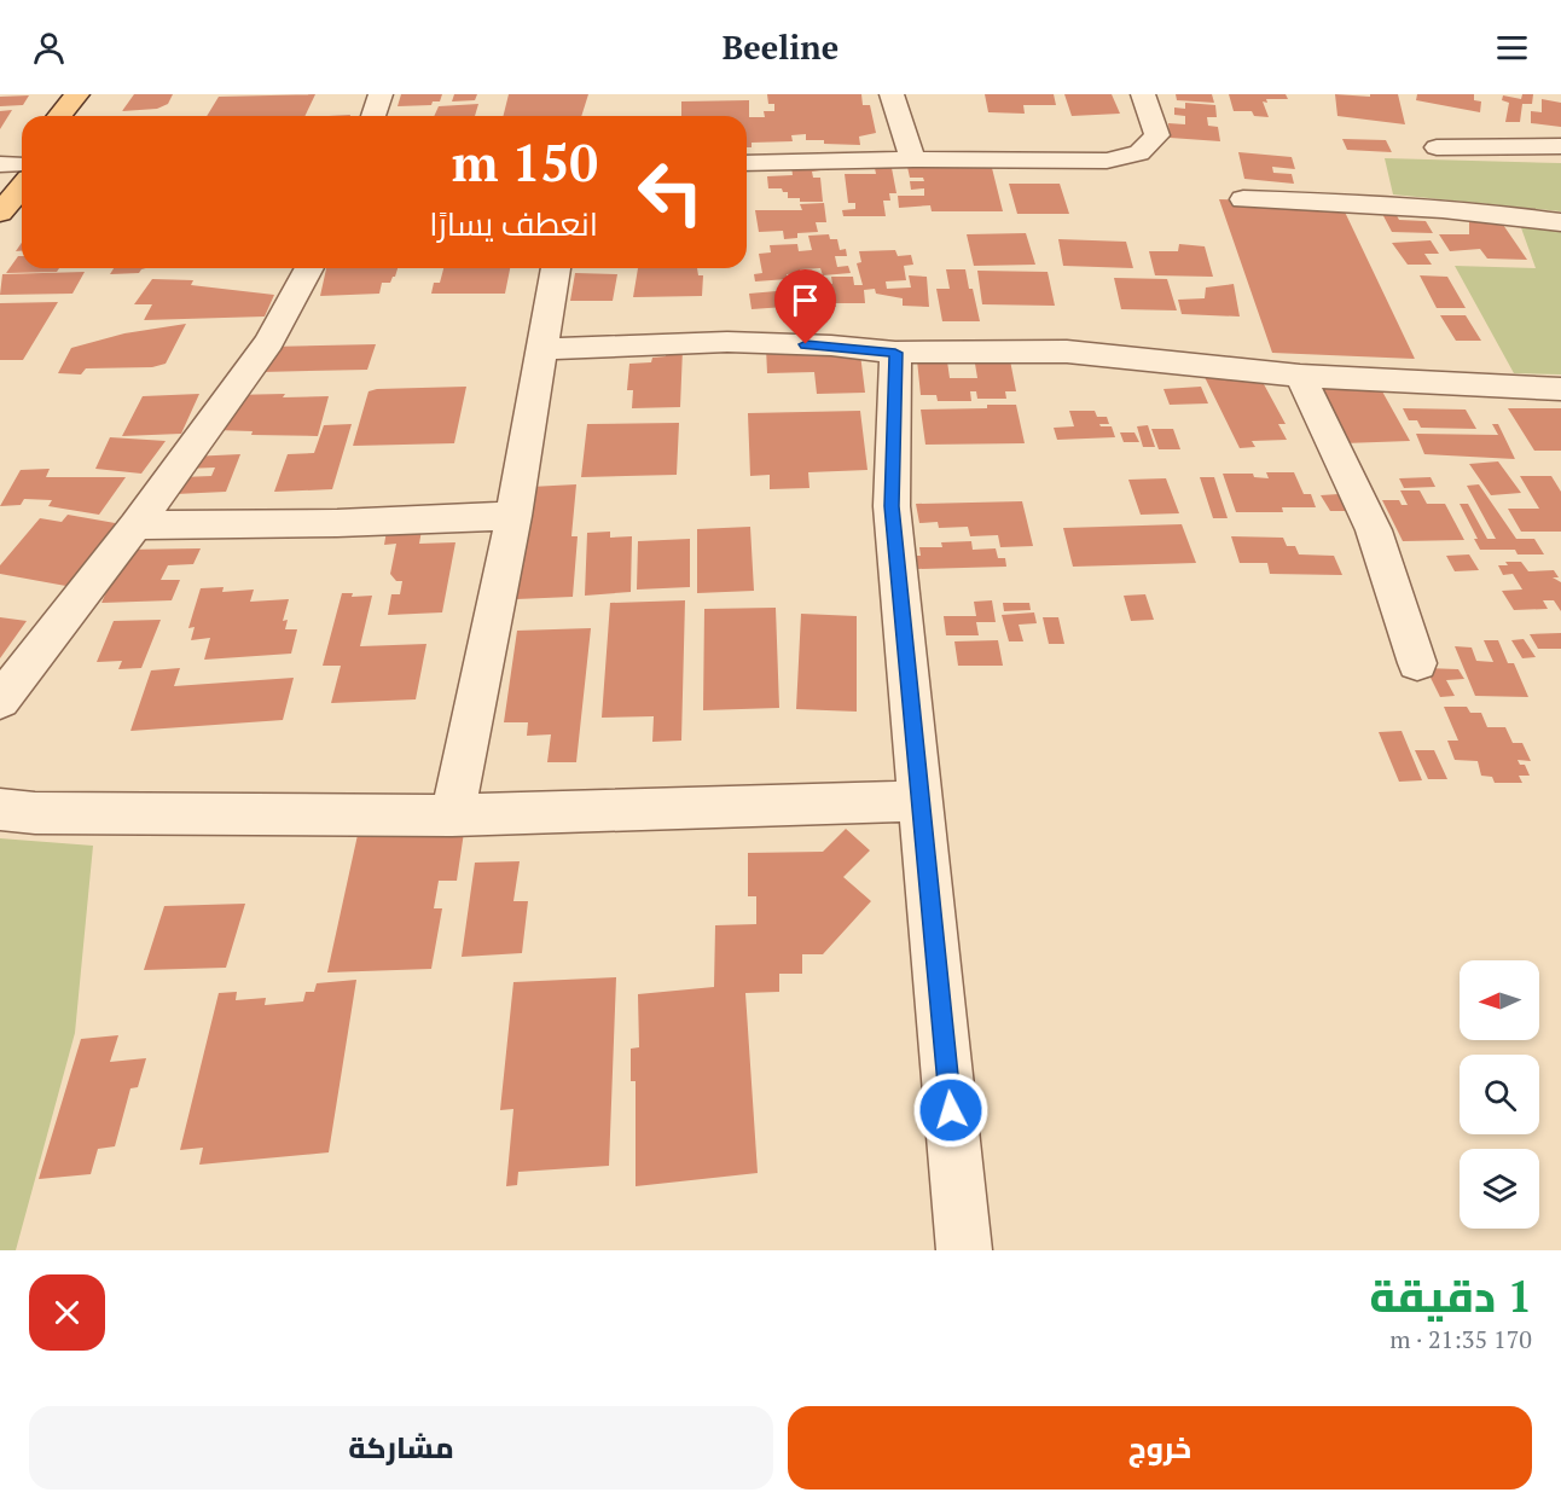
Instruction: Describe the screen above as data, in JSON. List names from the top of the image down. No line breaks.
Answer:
{"north":"left","page":{"header":"Beeline","turn":["150 m","انعطف يسارًا"],"heading":["1 دقيقة","170 m · 21:35"],"buttons":["خروج","مشاركة"]}}
